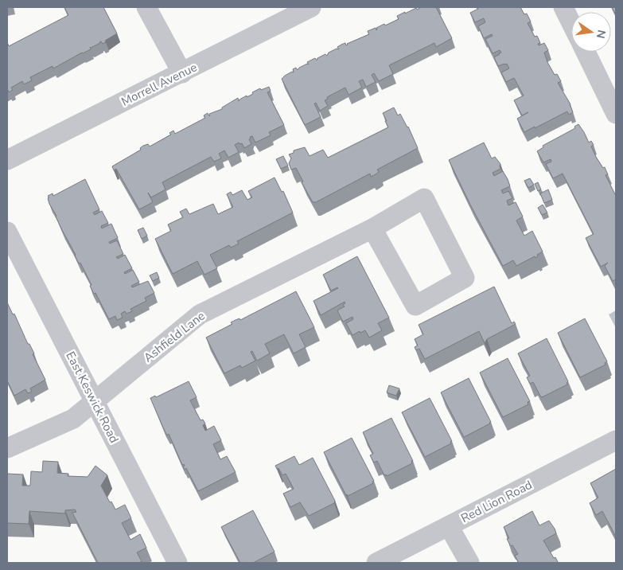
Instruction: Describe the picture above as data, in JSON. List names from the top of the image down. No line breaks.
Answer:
{"streets":{"street":["Morrell Avenue","Ashfield Lane","East Keswick Road","Red Lion Road"]},"crossings":[["Ashfield Lane","East Keswick Road"]],"north":"right"}
